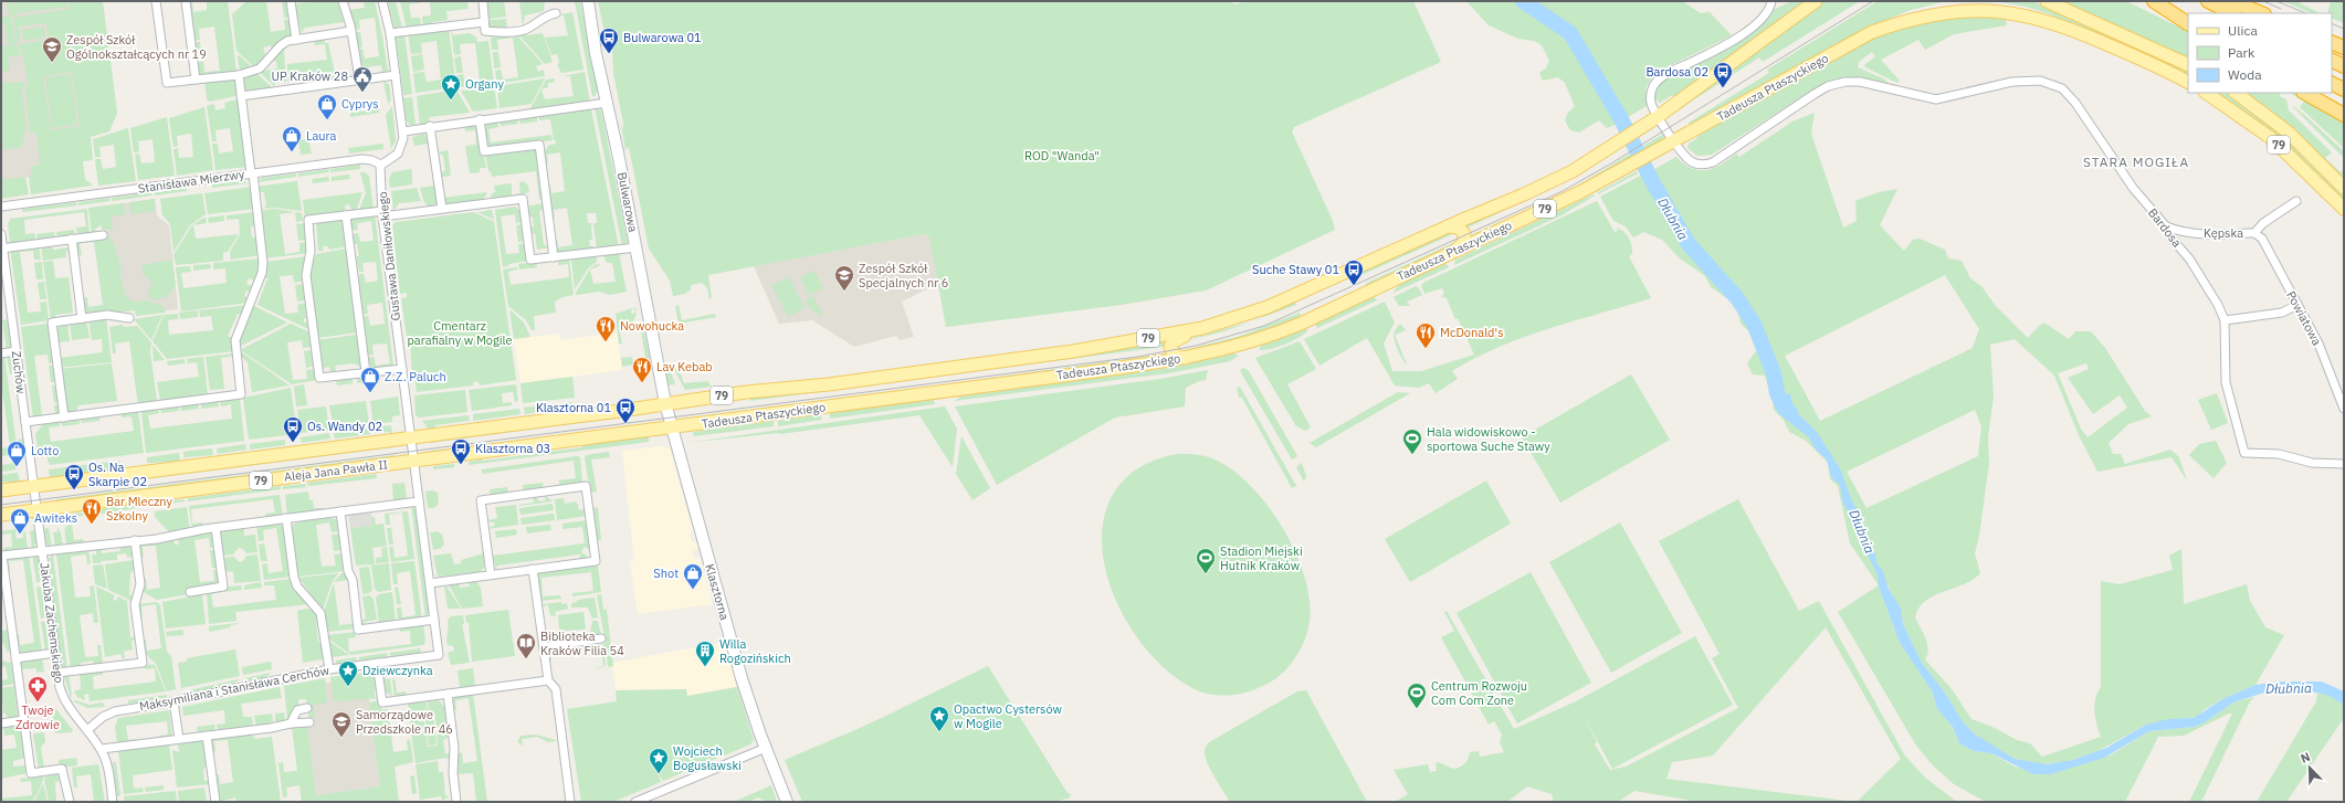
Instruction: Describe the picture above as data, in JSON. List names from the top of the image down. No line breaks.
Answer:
{"streets":{"main road":["Tadeusza Ptaszyckiego","79","Aleja Jana Pawła II"],"street":["Stanisława Mierzwy","Bulwarowa","Bardosa","Kępska","Gustawa Daniłowskiego","Powiatowa","Zuchów","Klasztorna","Jakuba Zachemskiego","Maksymiliana i Stanisława Cerchów"]},"crossings":[["Tadeusza Ptaszyckiego","Bulwarowa"],["Tadeusza Ptaszyckiego","Bardosa"],["Tadeusza Ptaszyckiego","Aleja Jana Pawła II"],["Tadeusza Ptaszyckiego","Klasztorna"],["Stanisława Mierzwy","Gustawa Daniłowskiego"],["Bulwarowa","Aleja Jana Pawła II"],["Bulwarowa","Klasztorna"],["Bardosa","Kępska"],["Kępska","Powiatowa"],["Gustawa Daniłowskiego","Aleja Jana Pawła II"],["Gustawa Daniłowskiego","Maksymiliana i Stanisława Cerchów"],["Zuchów","Aleja Jana Pawła II"],["Zuchów","Jakuba Zachemskiego"],["Aleja Jana Pawła II","Klasztorna"],["Aleja Jana Pawła II","Jakuba Zachemskiego"],["Jakuba Zachemskiego","Maksymiliana i Stanisława Cerchów"]],"districts":["STARA MOGIŁA"],"water":["Dłubnia"],"parks":["ROD \"Wanda\"","Cmentarz parafialny w Mogile"],"places":{"bus stop":["Bulwarowa 01","Bardosa 02","Suche Stawy 01","Klasztorna 01","Os. Wandy 02","Klasztorna 03","Os. Na Skarpie 02"],"school or university":["Zespół Szkół Ogólnokształcących nr 19","Zespół Szkół Specjalnych nr 6","Samorządowe Przedszkole nr 46"],"public building":["UP Kraków 28"],"place":["Organy","Dziewczynka","Opactwo Cystersów w Mogile","Wojciech Bogusławski"],"shop":["Cyprys","Laura","Z.Z. Paluch","Lotto","Awiteks","Shot"],"restaurant":["Nowohucka","McDonald's","Lav Kebab","Bar Mleczny Szkolny"],"sports":["Hala widowiskowo - sportowa Suche Stawy","Stadion Miejski Hutnik Kraków","Centrum Rozwoju Com Com Zone"],"library":["Biblioteka Kraków Filia 54"],"building":["Willa Rogozińskich"],"pharmacy":["Twoje Zdrowie"]},"legend":["Ulica","Park","Woda"],"north":"top left"}
